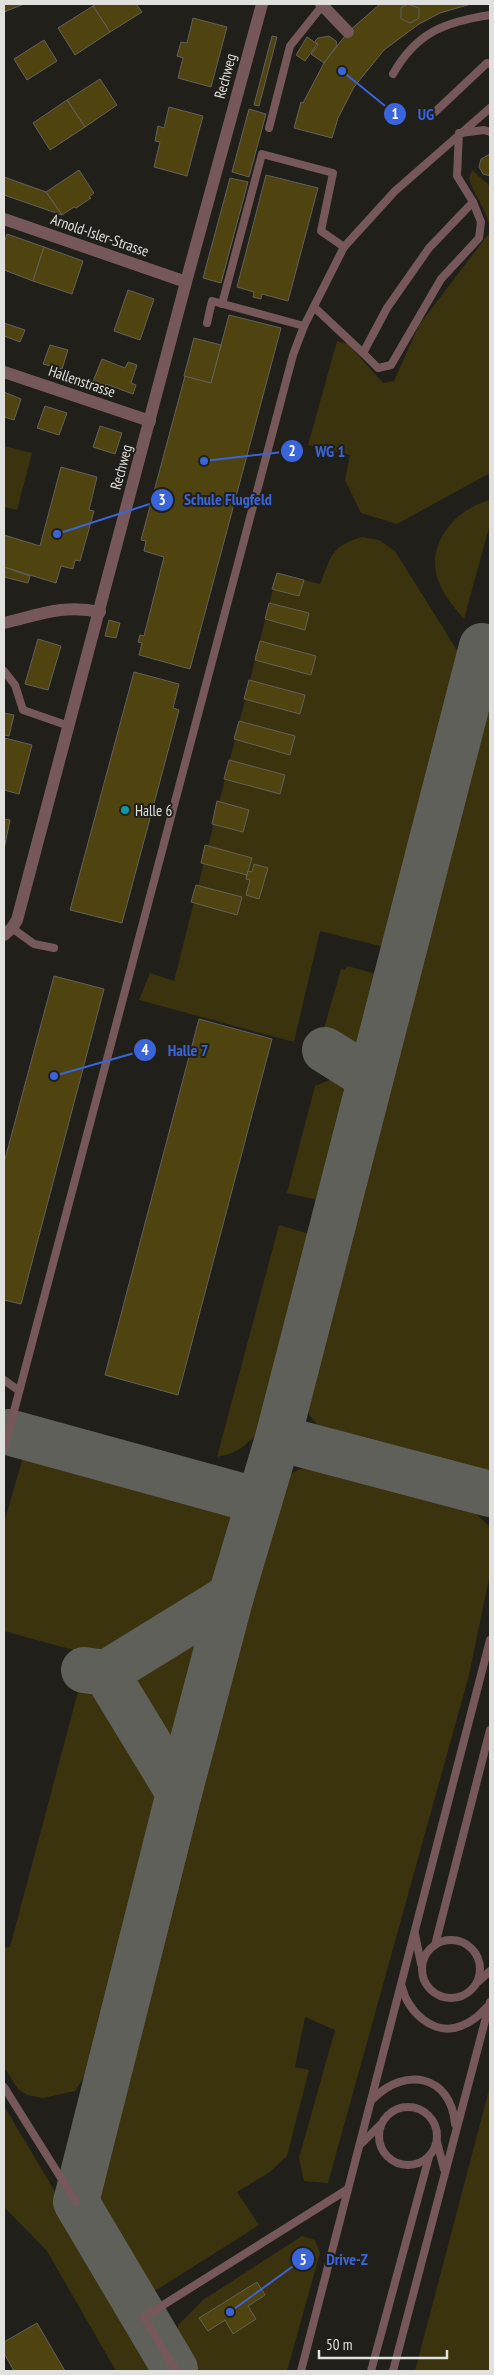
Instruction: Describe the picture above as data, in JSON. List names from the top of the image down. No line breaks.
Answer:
{"streets":{"street":["Rechweg","Arnold-Isler-Strasse","Hallenstrasse"]},"crossings":[["Rechweg","Arnold-Isler-Strasse"],["Rechweg","Hallenstrasse"]],"places":["UG","WG 1","Schule Flugfeld","Halle 6","Halle 7","Drive-Z"],"scale_bar":"50 m"}
